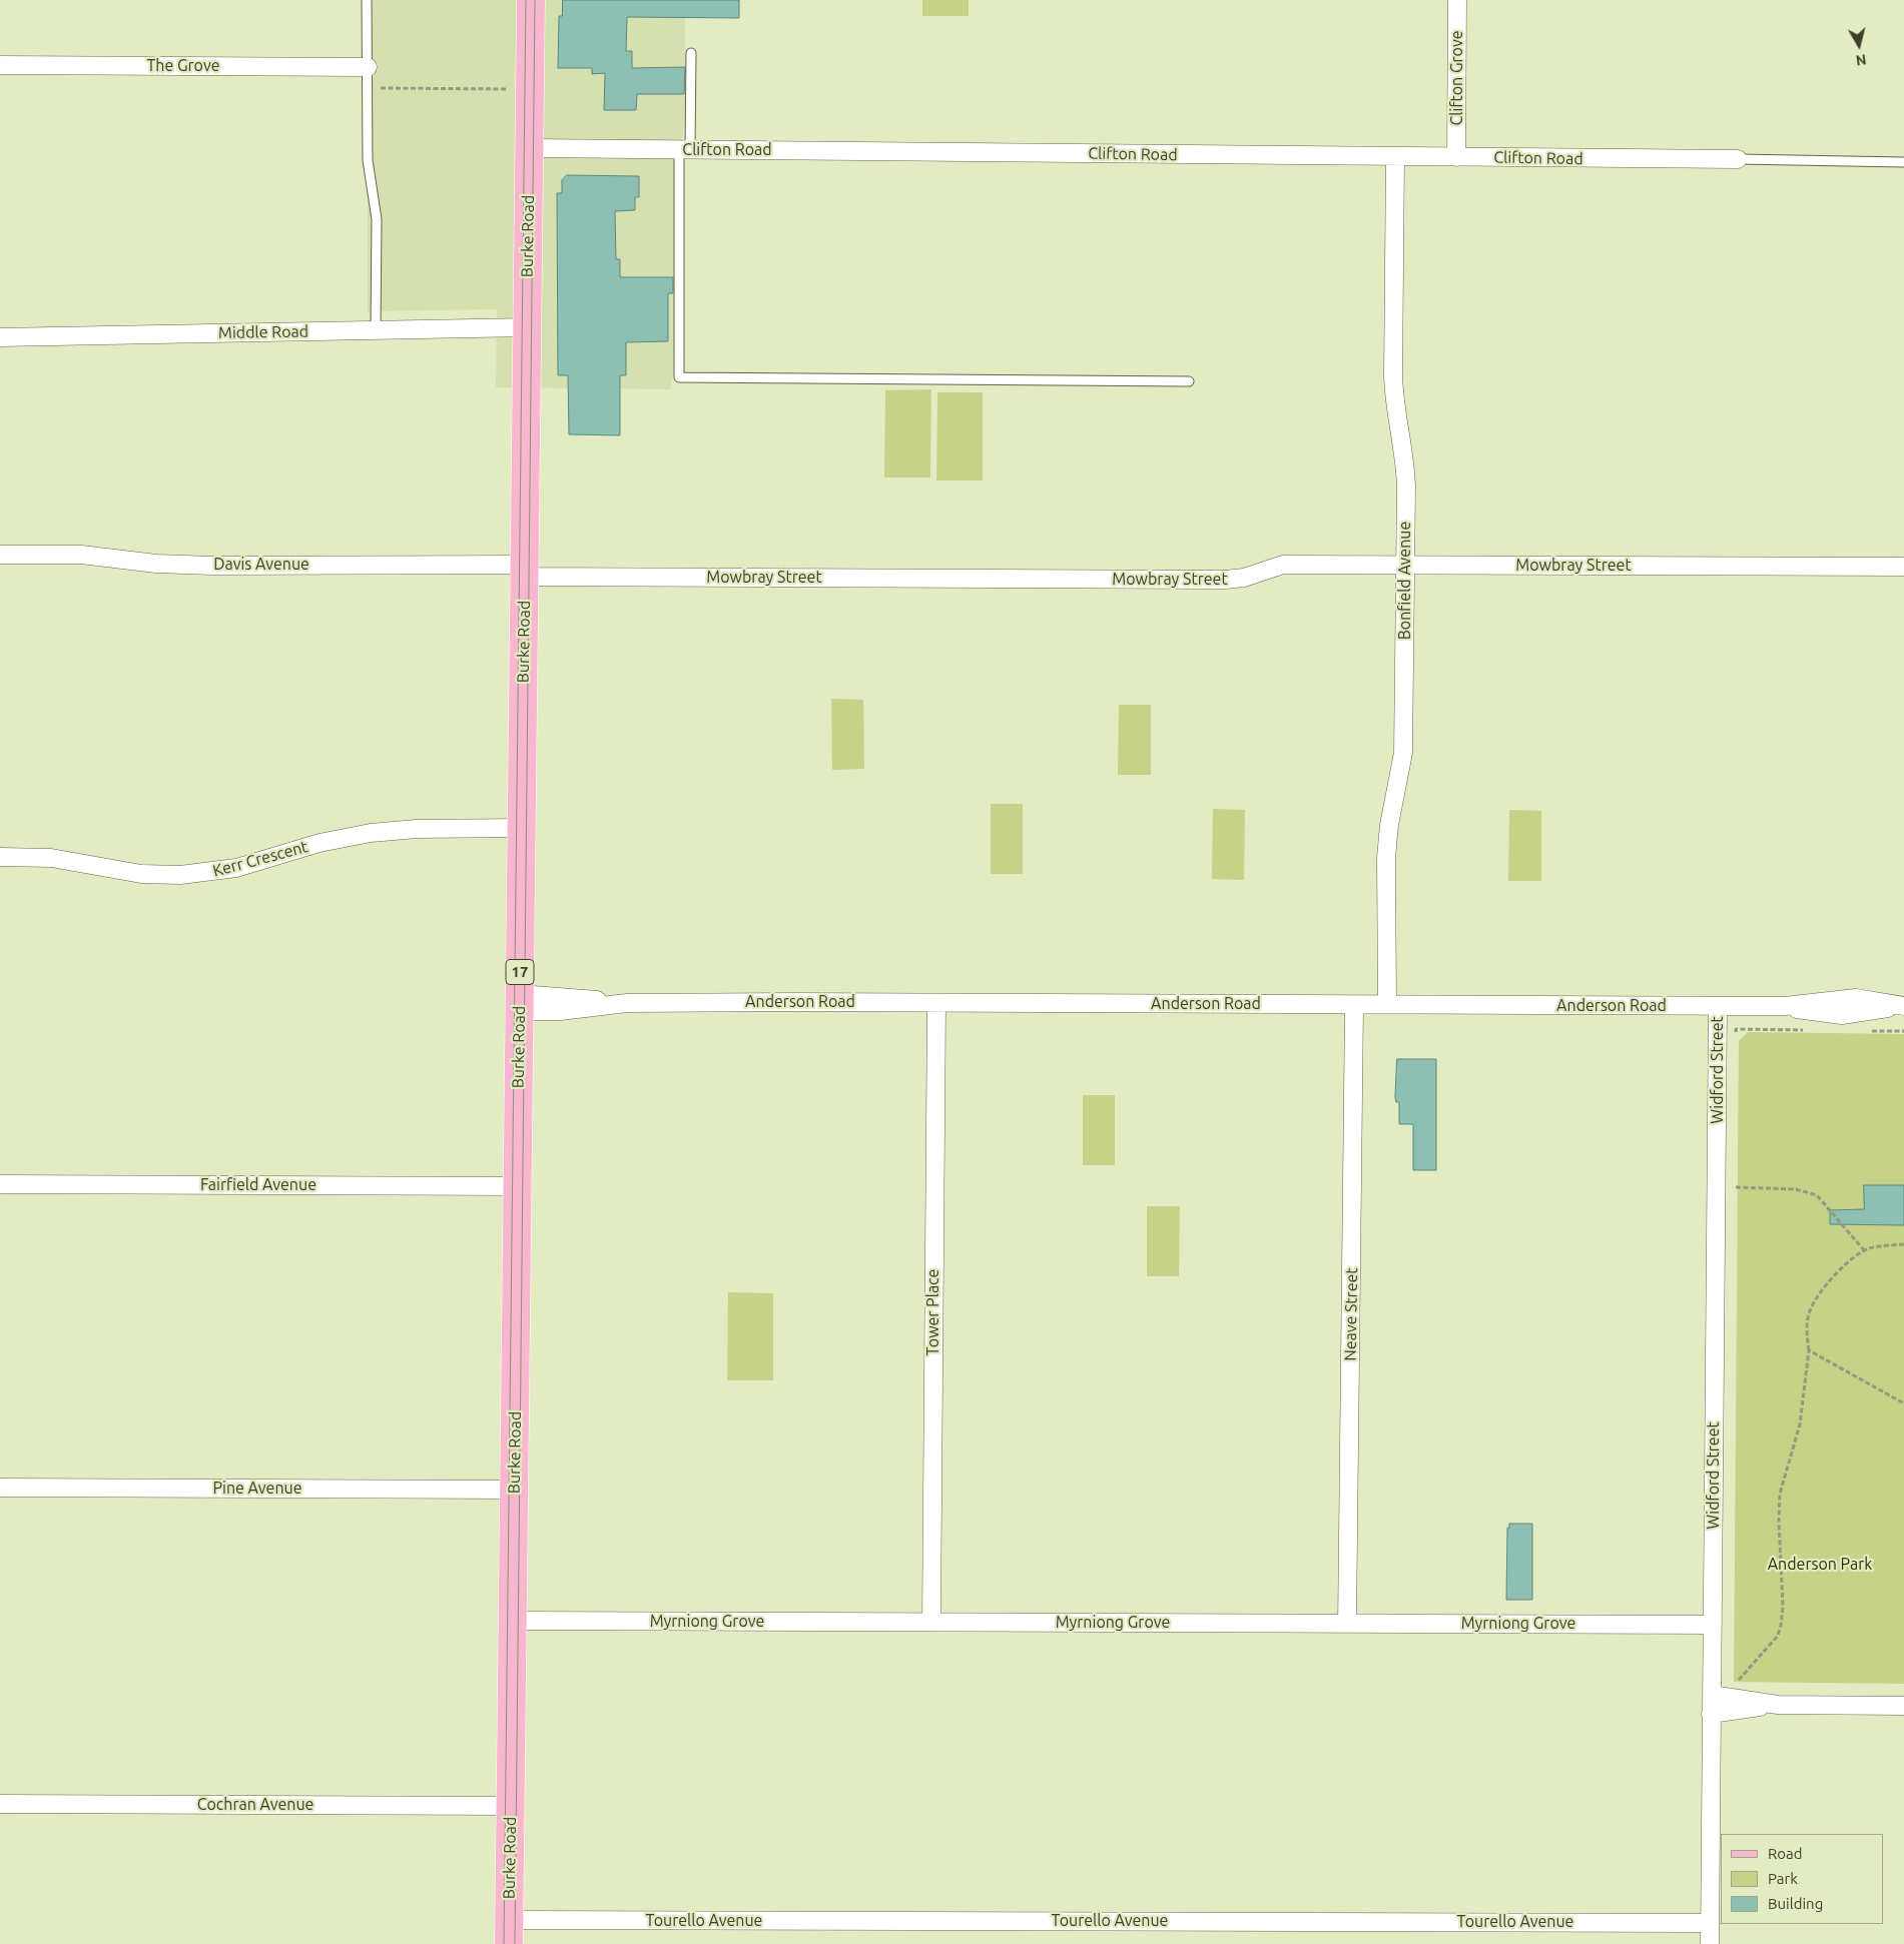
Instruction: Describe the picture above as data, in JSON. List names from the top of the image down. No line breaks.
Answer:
{"streets":{"main road":["Burke Road","17"],"street":["The Grove","Clifton Grove","Clifton Road","Middle Road","Davis Avenue","Mowbray Street","Bonfield Avenue","Kerr Crescent","Anderson Road","Widford Street","Fairfield Avenue","Tower Place","Neave Street","Pine Avenue","Myrniong Grove","Cochran Avenue","Tourello Avenue"]},"crossings":[["Clifton Grove","Clifton Road"],["Clifton Road","Burke Road"],["Clifton Road","Bonfield Avenue"],["Burke Road","Middle Road"],["Burke Road","Davis Avenue"],["Burke Road","Mowbray Street"],["Burke Road","Kerr Crescent"],["Burke Road","Anderson Road"],["Burke Road","Fairfield Avenue"],["Burke Road","Pine Avenue"],["Burke Road","Myrniong Grove"],["Burke Road","Cochran Avenue"],["Burke Road","Tourello Avenue"],["Davis Avenue","Mowbray Street"],["Mowbray Street","Bonfield Avenue"],["Bonfield Avenue","Anderson Road"],["Anderson Road","Widford Street"],["Anderson Road","Tower Place"],["Anderson Road","Neave Street"],["Widford Street","Myrniong Grove"],["Widford Street","Tourello Avenue"],["Tower Place","Myrniong Grove"],["Neave Street","Myrniong Grove"]],"parks":["Anderson Park"],"legend":["Road","Park","Building"],"north":"bottom"}
